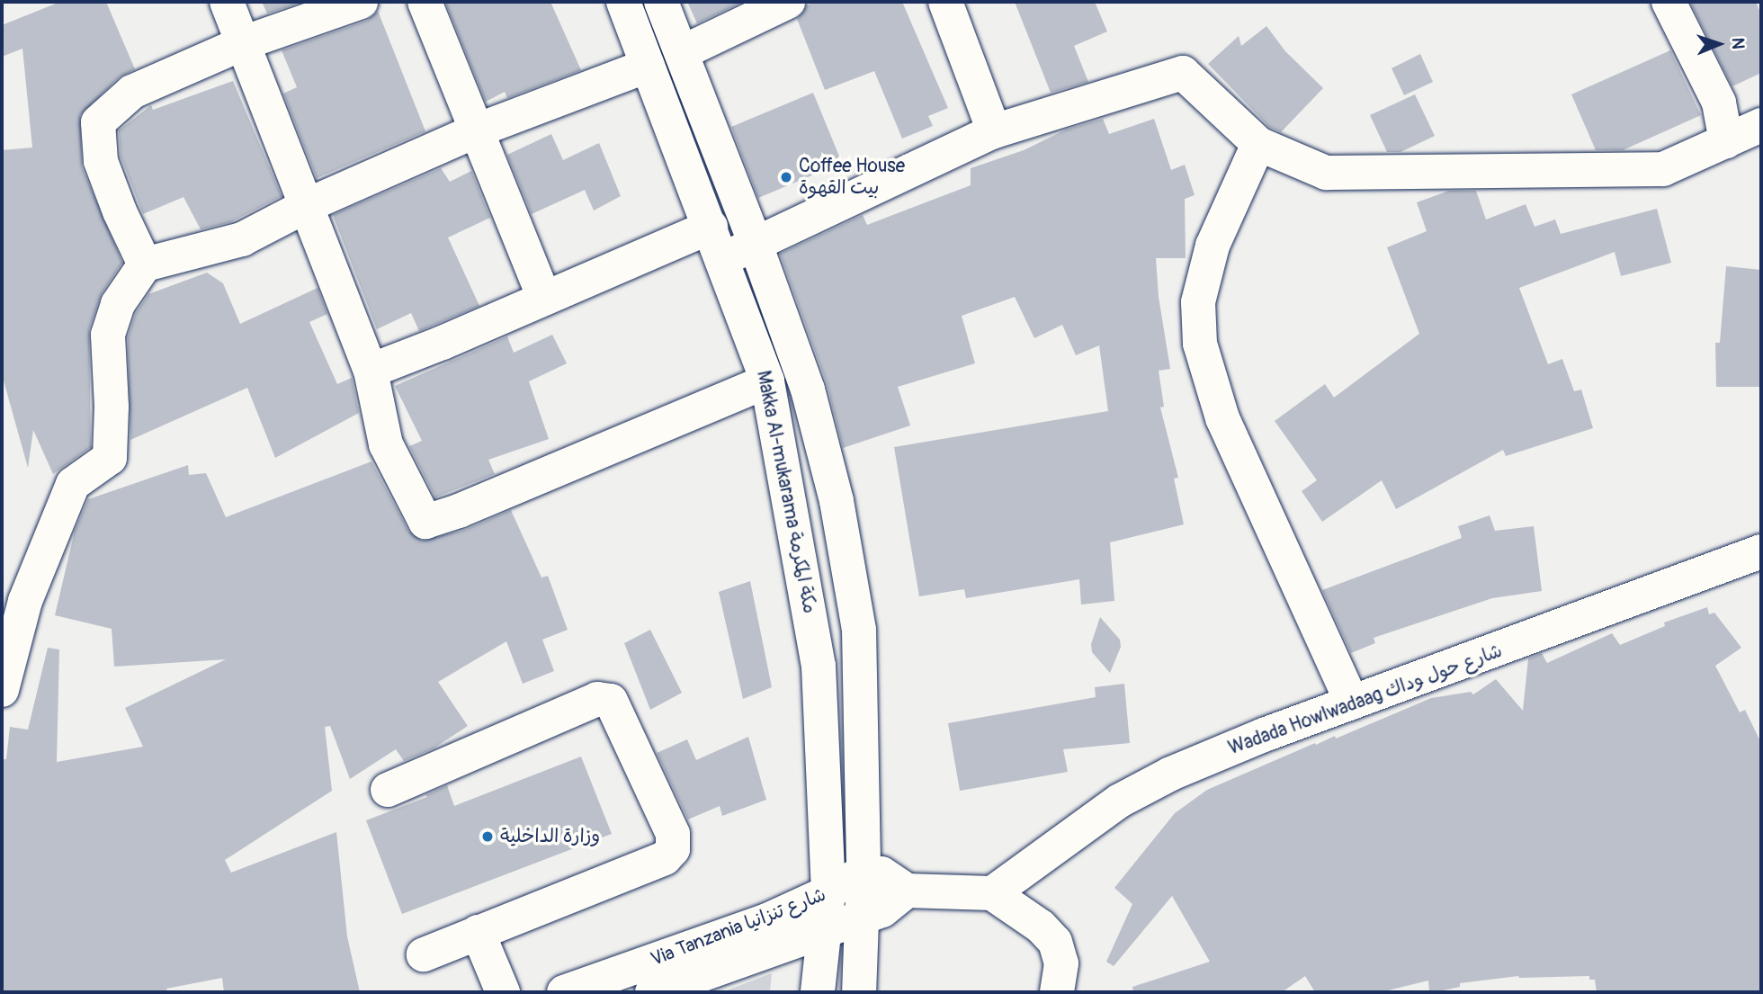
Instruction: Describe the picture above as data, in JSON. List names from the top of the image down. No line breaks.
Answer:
{"streets":{"main road":["Makka Al-mukarama مكة المكرمة","Wadada Howlwadaag شارع حول وداك","Via Tanzania شارع تنزانيا"]},"crossings":[["Makka Al-mukarama مكة المكرمة","Via Tanzania شارع تنزانيا"]],"places":["Coffee House بيت القهوة","وزارة الداخلية"],"north":"right"}
